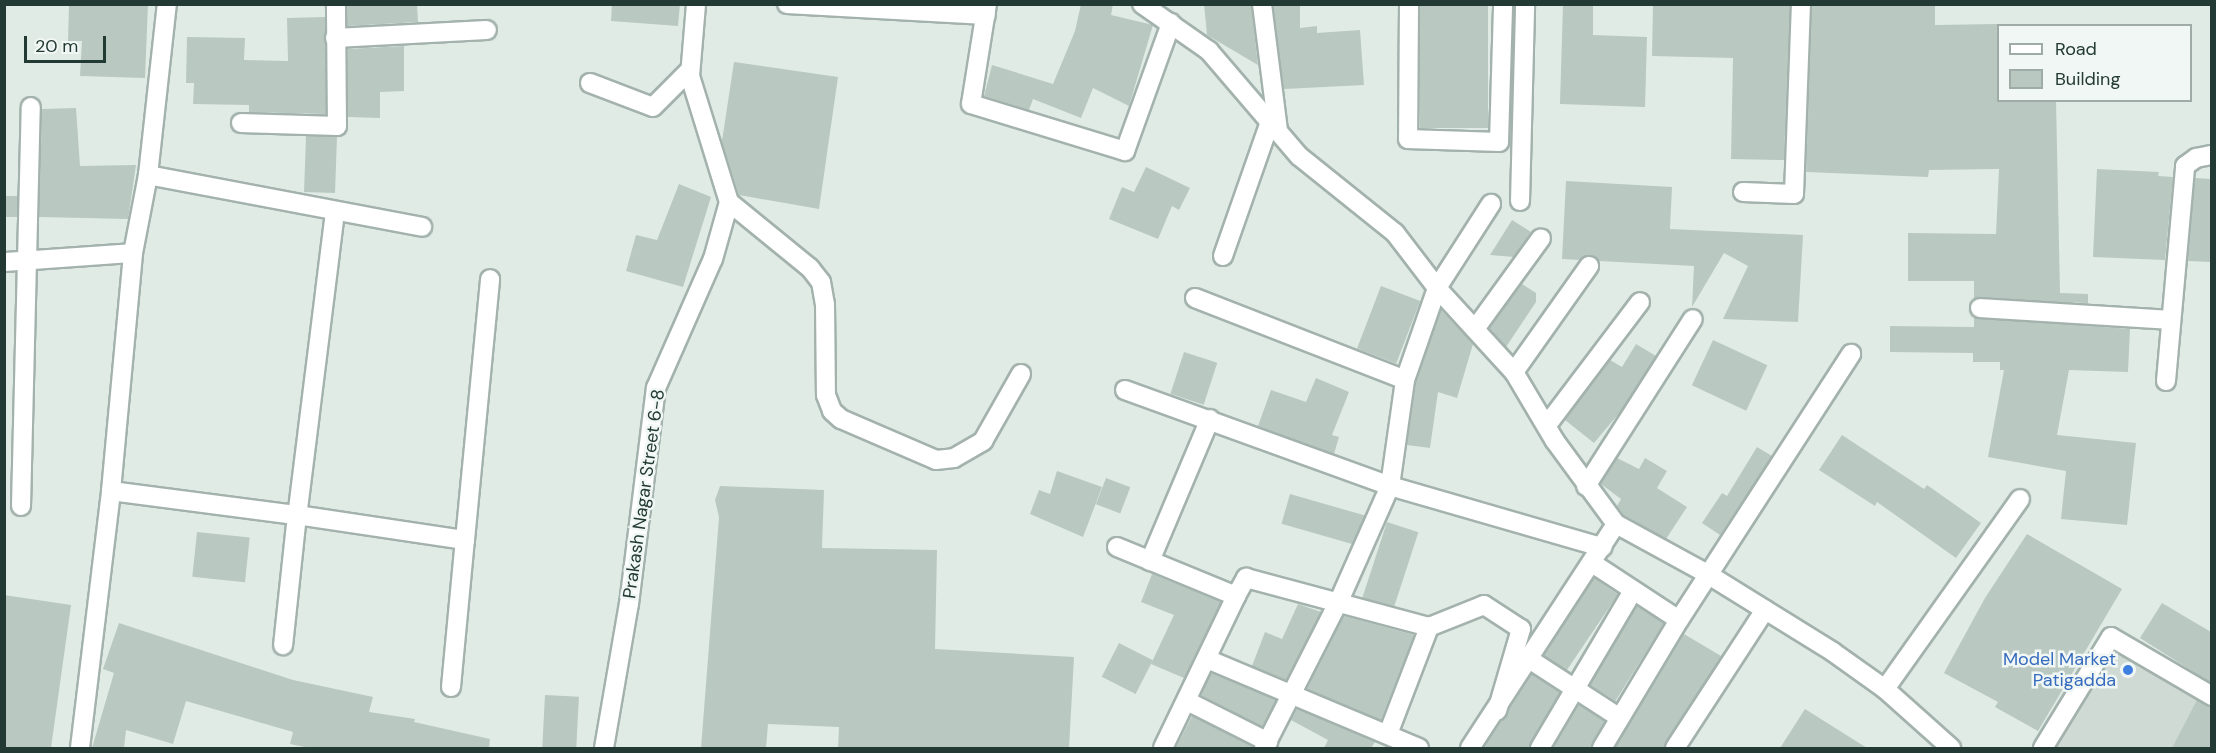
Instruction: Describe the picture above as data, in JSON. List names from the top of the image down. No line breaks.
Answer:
{"streets":{"street":["Prakash Nagar Street 6-8"]},"places":["Model Market Patigadda"],"legend":["Road","Building"],"scale_bar":"20 m"}
